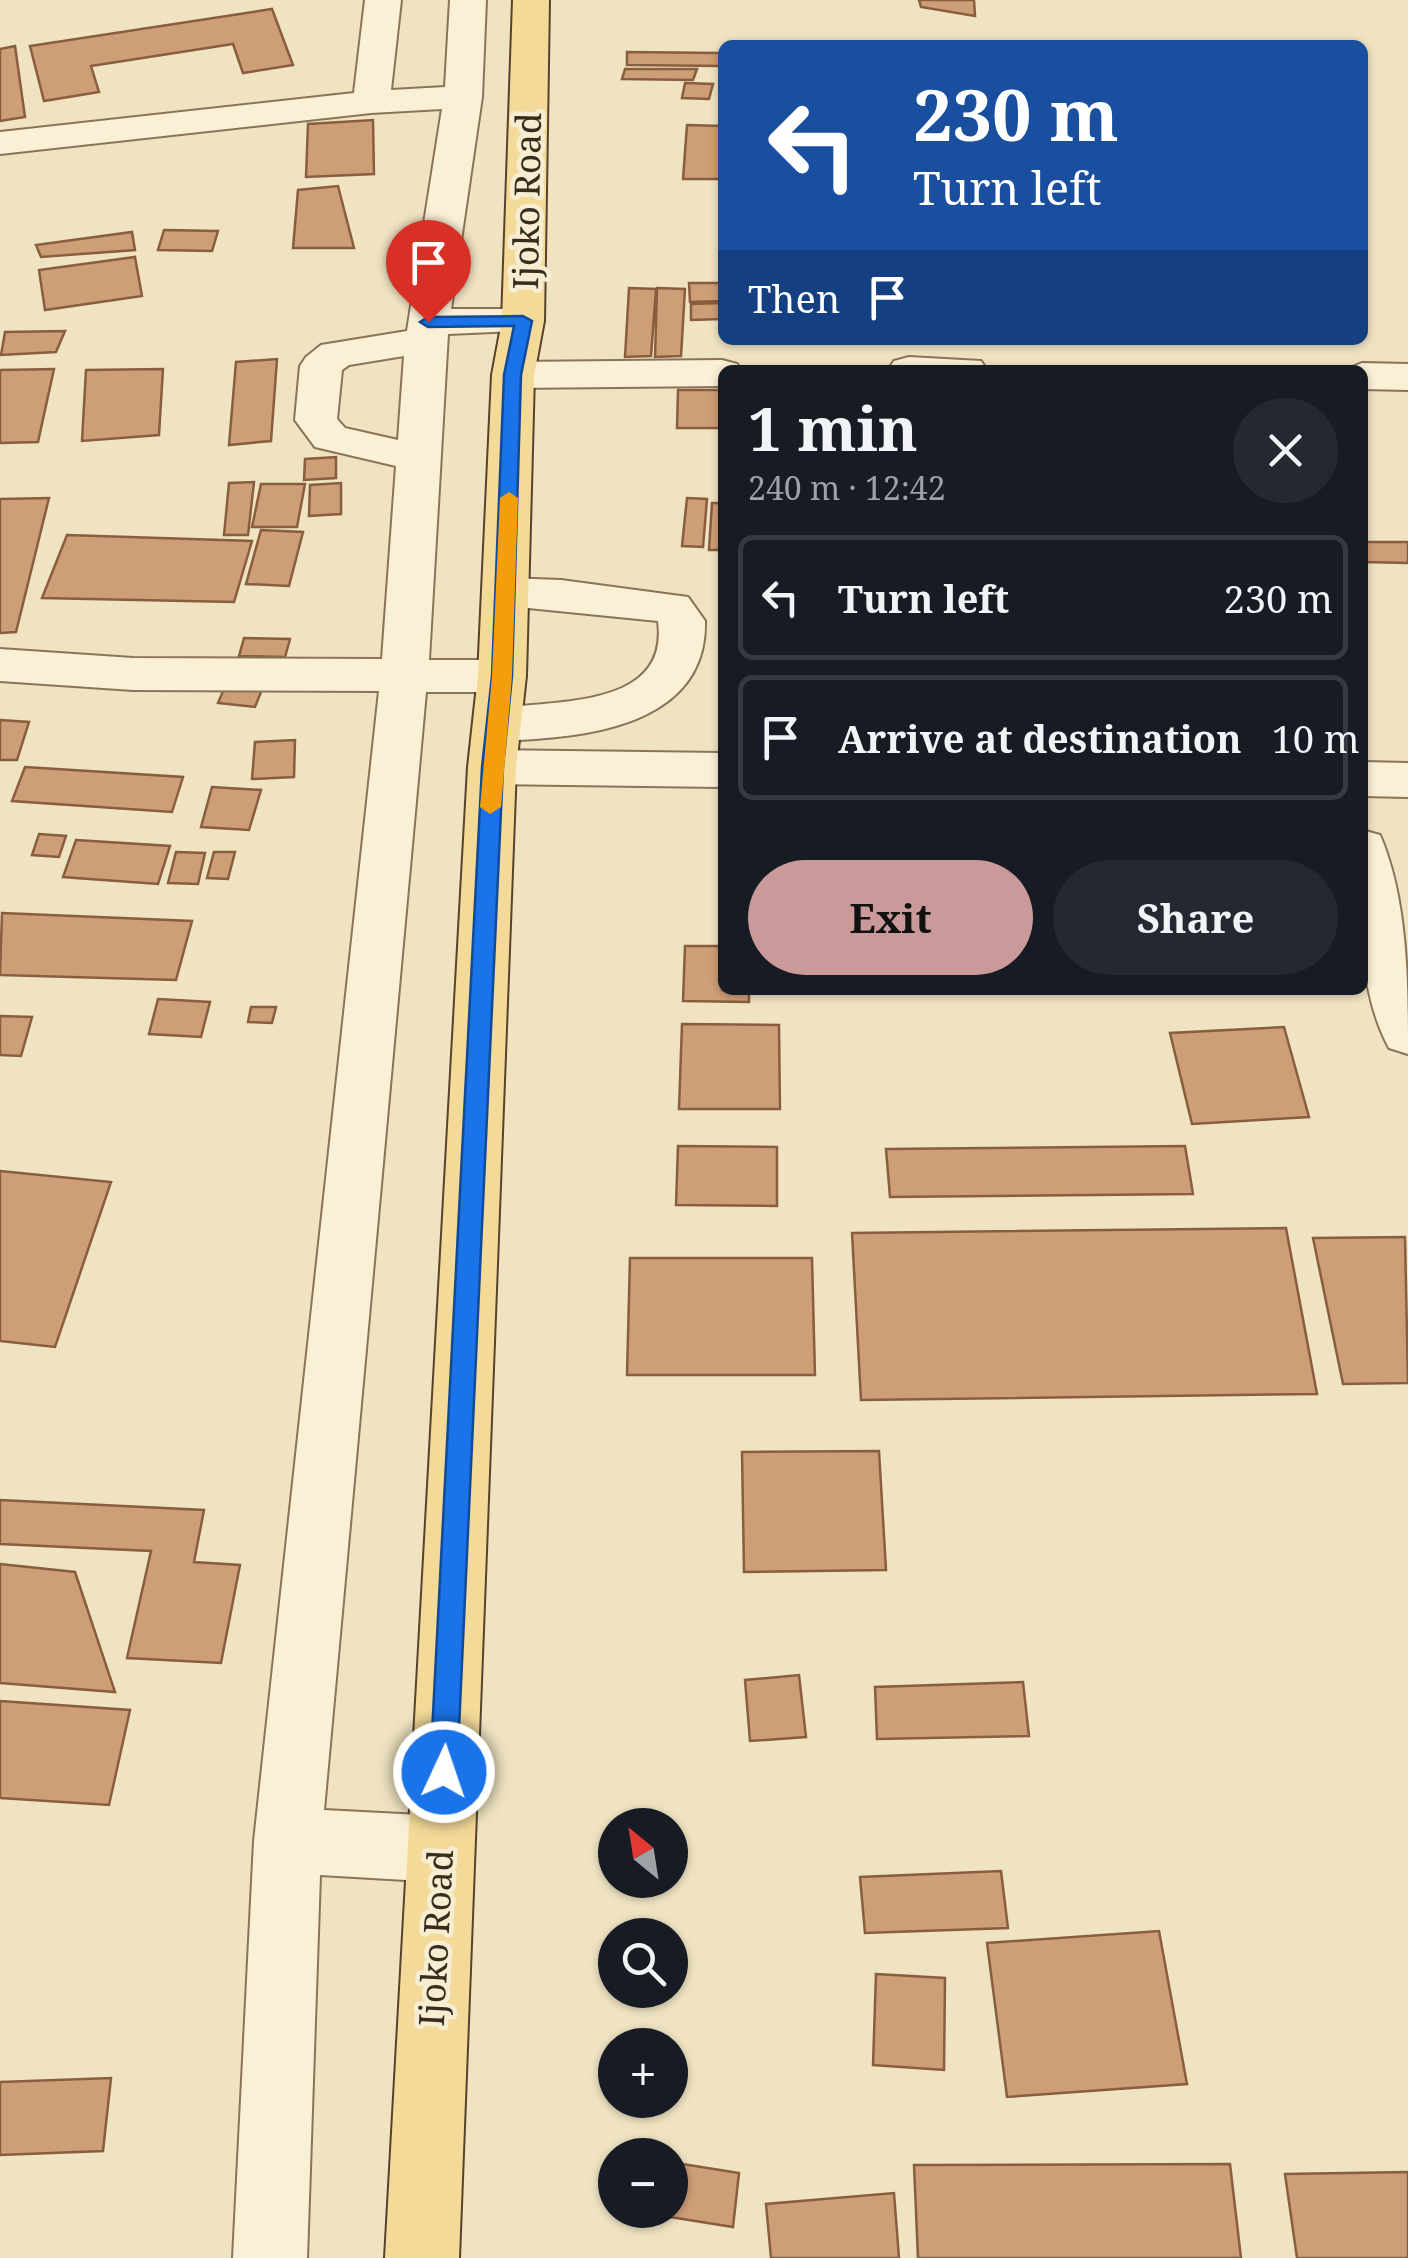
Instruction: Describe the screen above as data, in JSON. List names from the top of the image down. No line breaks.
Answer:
{"streets":{"main road":["Ijoko Road"]},"north":"top left","page":{"turn":["230 m","Turn left"],"then":"Then","heading":["1 min","240 m · 12:42"],"list":[{"name":"Turn left","value":"230 m"},{"name":"Arrive at destination","value":"10 m"}],"buttons":["Exit","Share"],"map_buttons":["+","−"]}}
